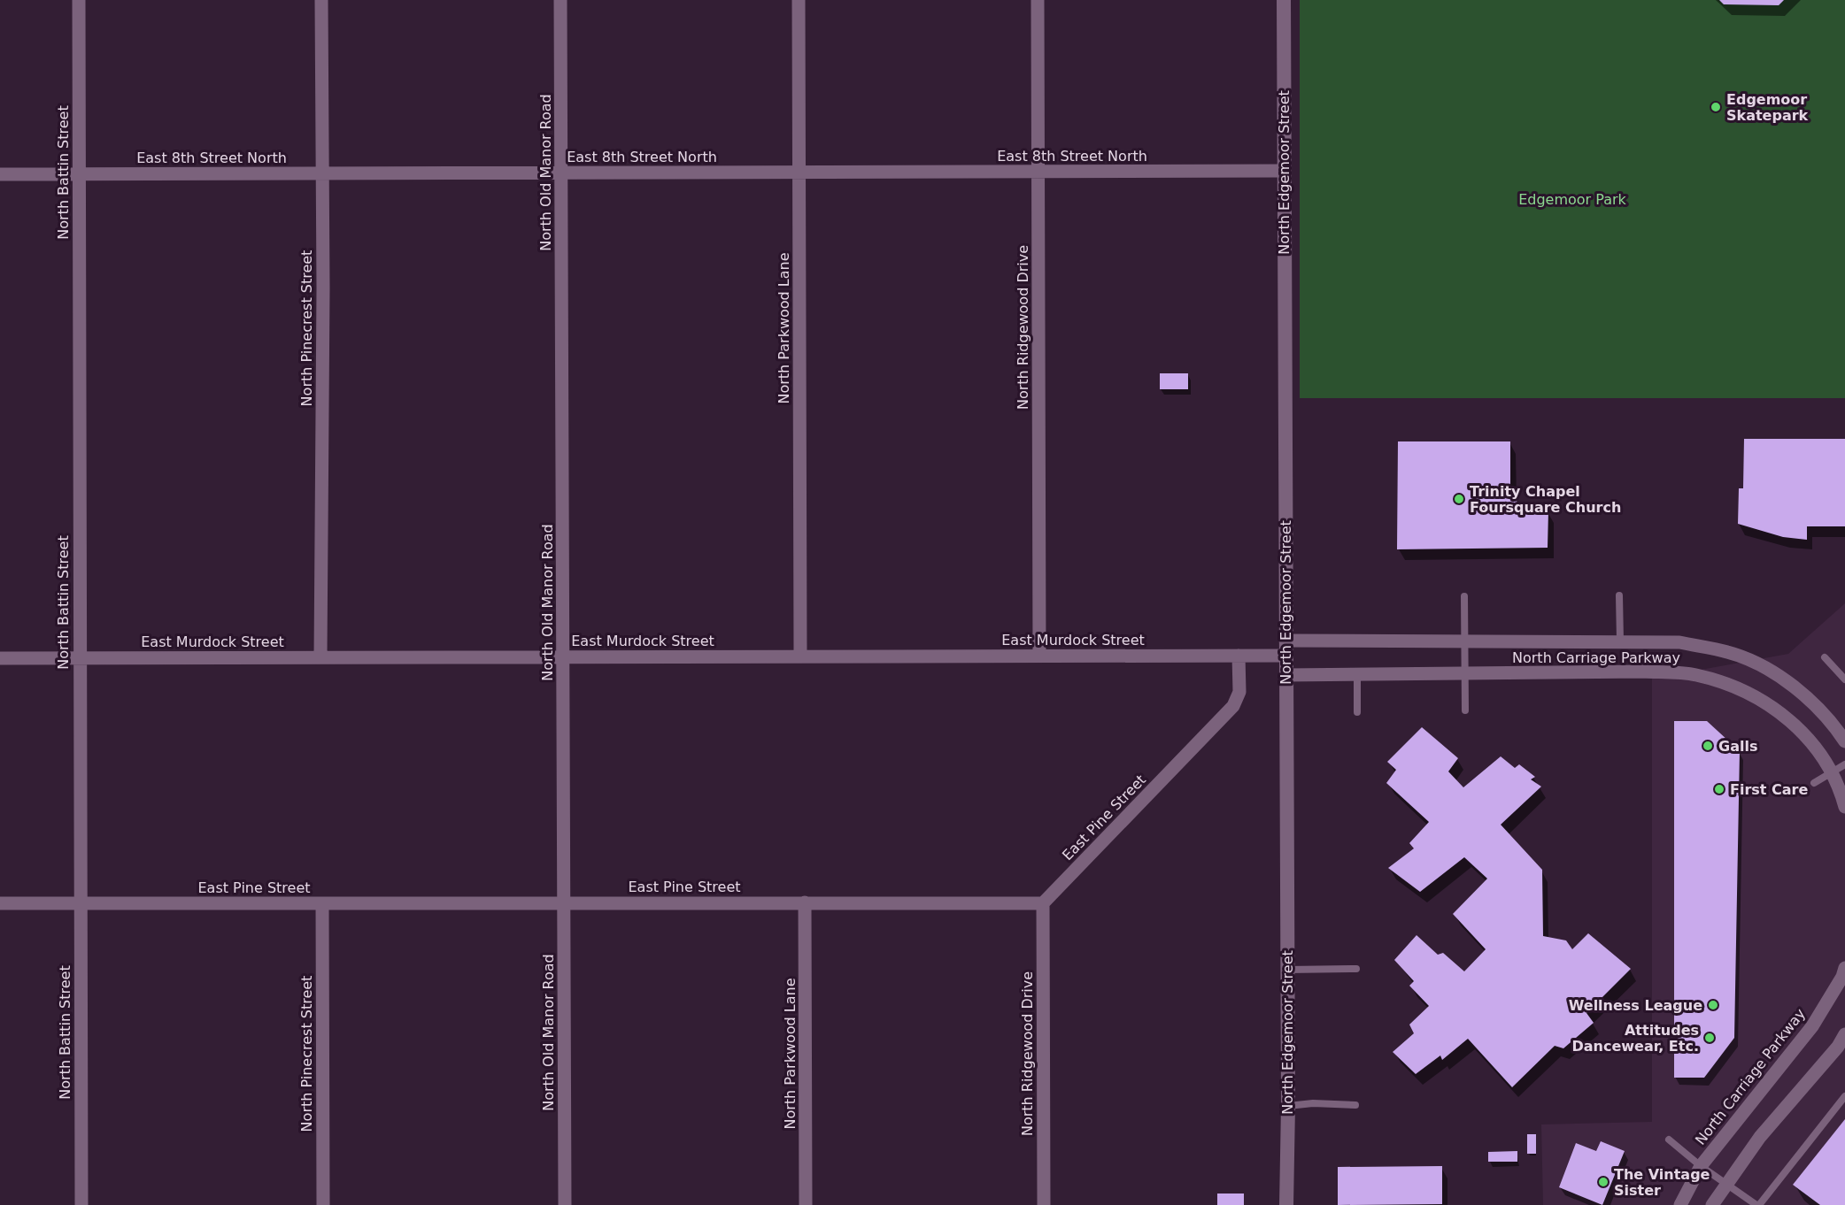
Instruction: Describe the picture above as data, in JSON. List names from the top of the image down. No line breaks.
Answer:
{"streets":{"street":["East 8th Street North","North Battin Street","North Old Manor Road","North Edgemoor Street","North Ridgewood Drive","North Pinecrest Street","North Parkwood Lane","East Murdock Street","North Carriage Parkway","East Pine Street"]},"crossings":[["East 8th Street North","North Battin Street"],["East 8th Street North","North Old Manor Road"],["East 8th Street North","North Edgemoor Street"],["East 8th Street North","North Ridgewood Drive"],["East 8th Street North","North Pinecrest Street"],["East 8th Street North","North Parkwood Lane"],["North Battin Street","East Murdock Street"],["North Battin Street","East Pine Street"],["North Old Manor Road","East Murdock Street"],["North Old Manor Road","East Pine Street"],["North Edgemoor Street","East Murdock Street"],["North Edgemoor Street","North Carriage Parkway"],["North Ridgewood Drive","East Murdock Street"],["North Ridgewood Drive","East Pine Street"],["North Pinecrest Street","East Murdock Street"],["North Pinecrest Street","East Pine Street"],["North Parkwood Lane","East Murdock Street"],["North Parkwood Lane","East Pine Street"],["East Murdock Street","North Carriage Parkway"],["East Murdock Street","East Pine Street"]],"parks":["Edgemoor Park"],"places":["Edgemoor Skatepark","Trinity Chapel Foursquare Church","Galls","First Care","Wellness League","Attitudes Dancewear, Etc.","The Vintage Sister"]}
